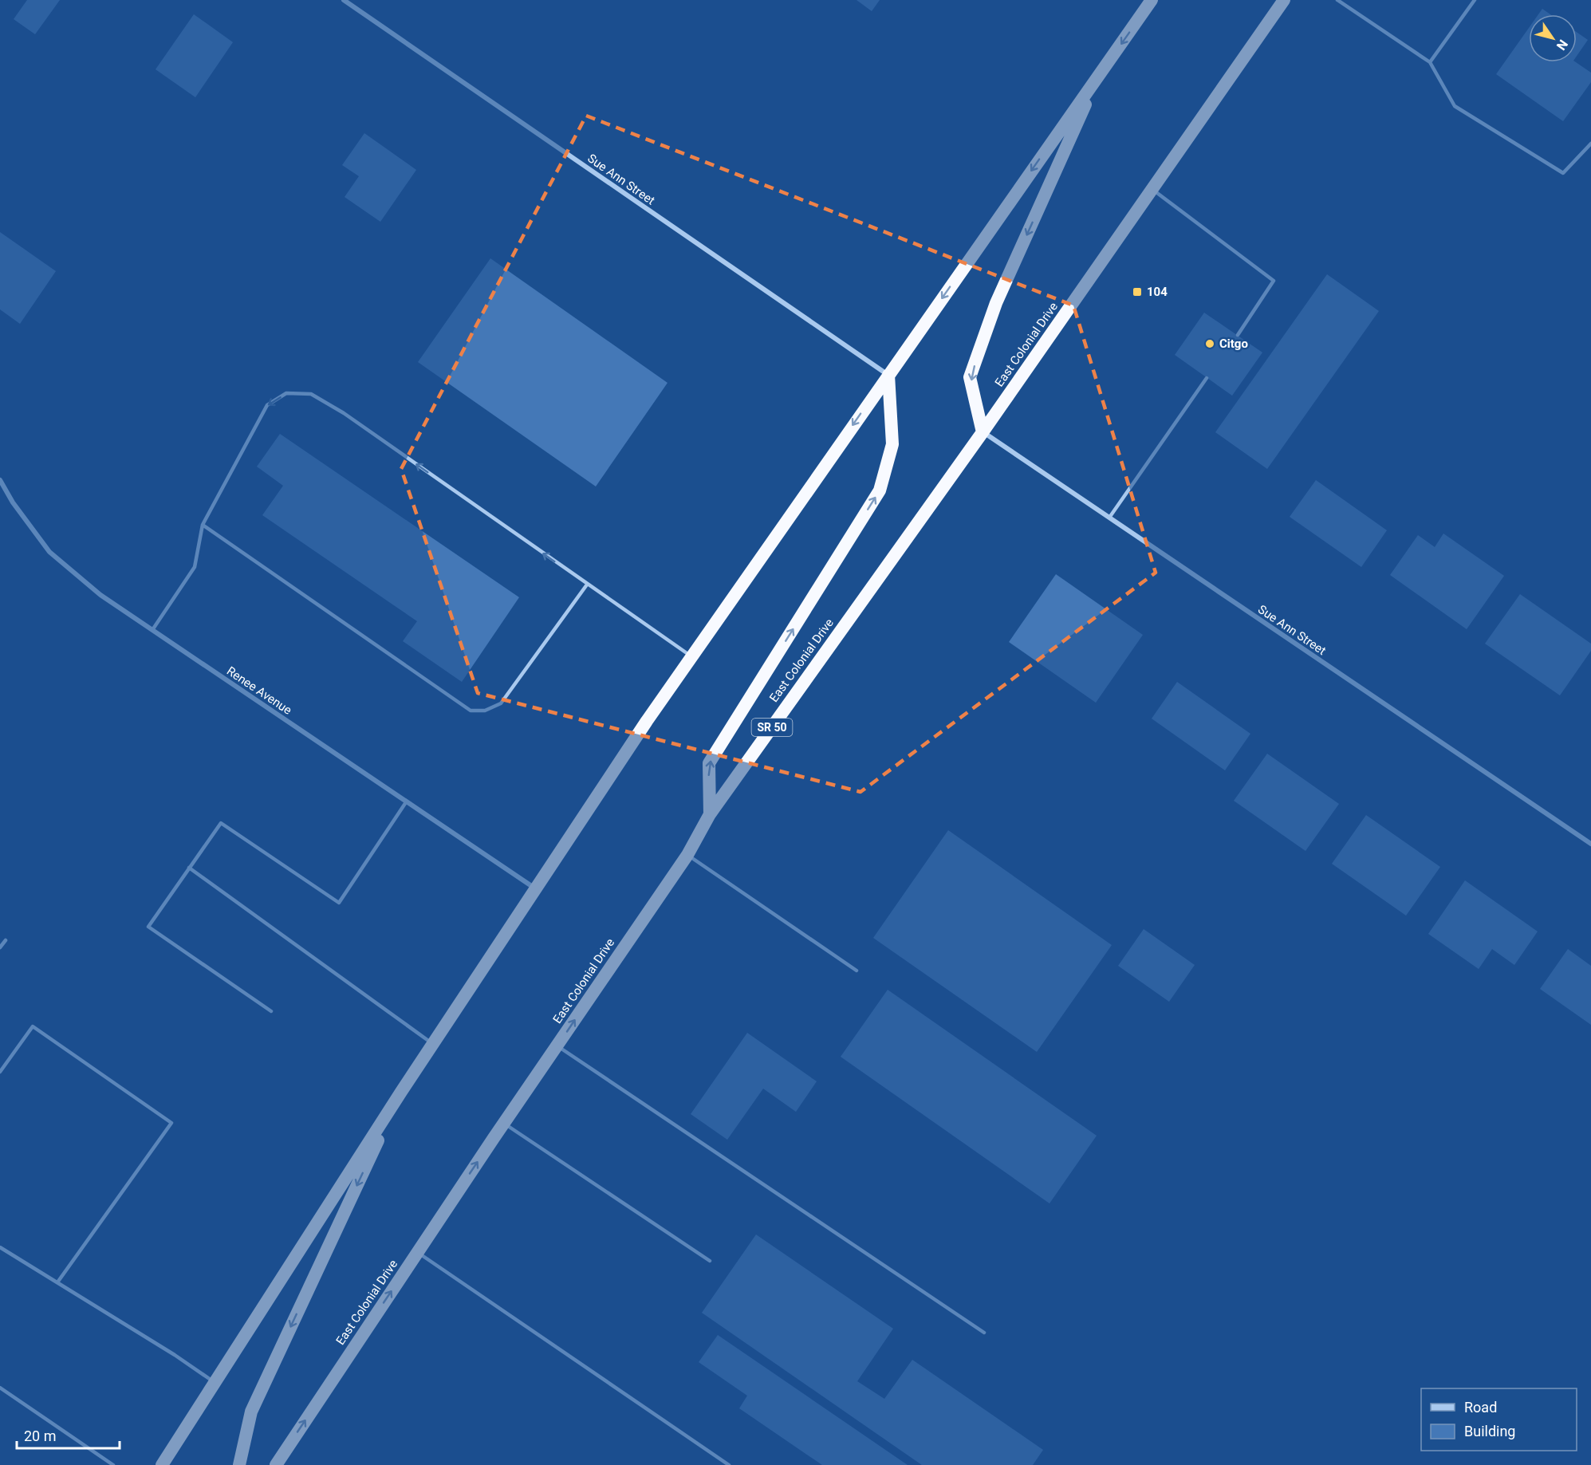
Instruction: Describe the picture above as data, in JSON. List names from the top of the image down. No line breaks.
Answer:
{"streets":{"highway":["East Colonial Drive","SR 50"],"street":["Sue Ann Street","Renee Avenue"]},"crossings":[["Sue Ann Street","East Colonial Drive"]],"places":{"transit":["104"],"other":["Citgo"]},"legend":["Road","Building"],"scale_bar":"20 m","north":"bottom right"}
